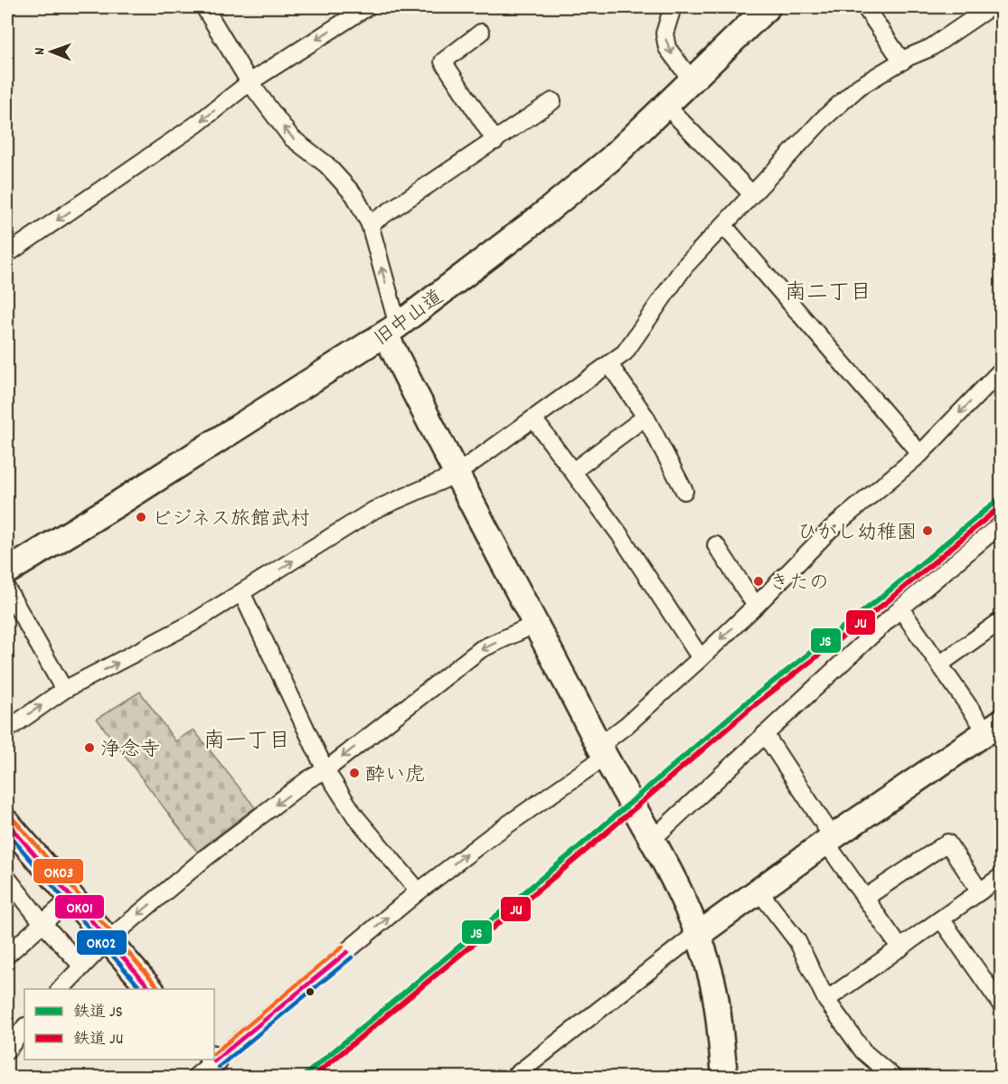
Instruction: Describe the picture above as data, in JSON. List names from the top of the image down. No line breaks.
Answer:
{"streets":{"street":["旧中山道"]},"districts":["南二丁目","南一丁目"],"places":["ビジネス旅館武村","ひがし幼稚園","きたの","浄念寺","酔い虎"],"lines":["rail line JS","rail line JU","transit line OK03","transit line OK01","transit line OK02"],"legend":["鉄道 JS","鉄道 JU"],"north":"left"}
